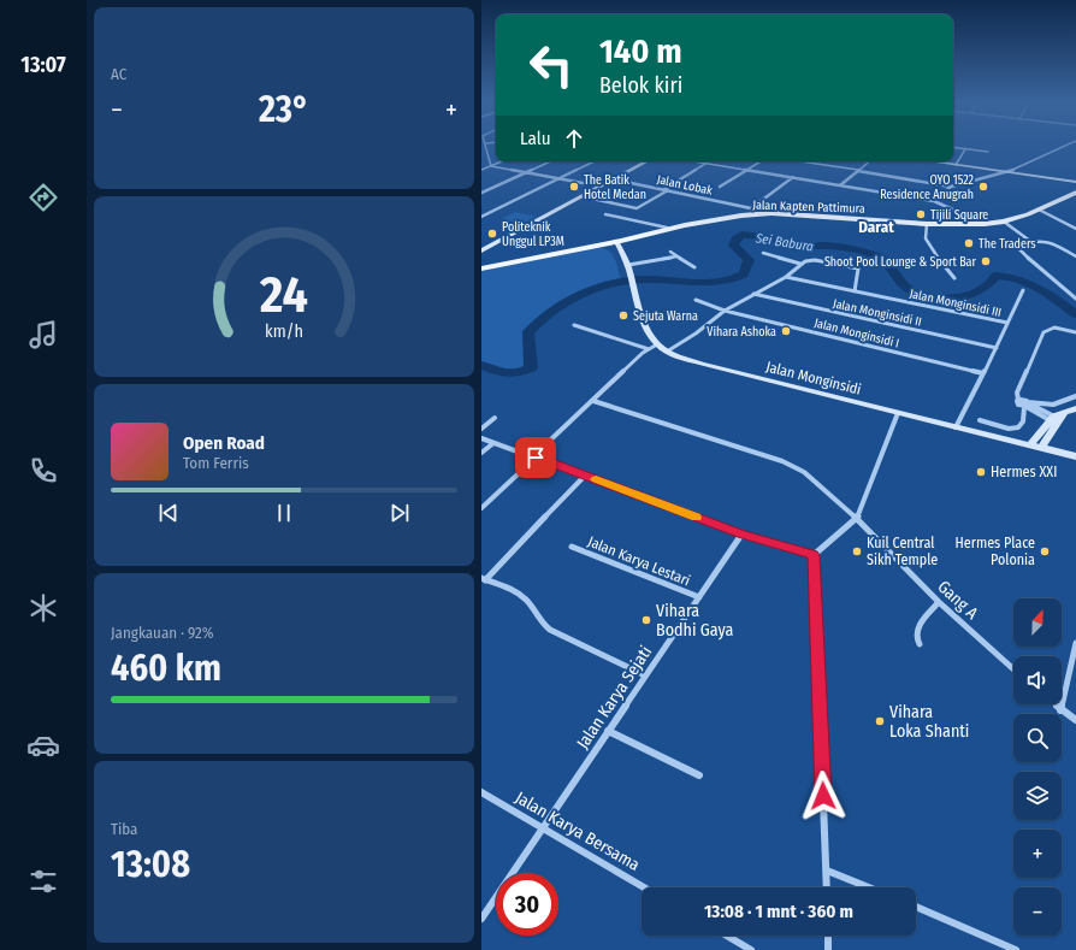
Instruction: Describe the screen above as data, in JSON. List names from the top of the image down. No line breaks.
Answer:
{"streets":{"main road":["Jalan Kapten Pattimura","Jalan Monginsidi"],"street":["Jalan Lobak","Jalan Monginsidi III","Jalan Monginsidi II","Jalan Monginsidi I","Jalan Karya Lestari","Gang A","Jalan Karya Sejati","Jalan Karya Bersama"]},"crossings":[["Jalan Lobak","Jalan Kapten Pattimura"],["Jalan Kapten Pattimura","Jalan Monginsidi"],["Jalan Monginsidi III","Jalan Monginsidi II"],["Jalan Monginsidi III","Jalan Monginsidi I"],["Jalan Monginsidi III","Jalan Monginsidi"],["Jalan Karya Lestari","Jalan Karya Sejati"],["Jalan Karya Sejati","Jalan Karya Bersama"]],"districts":["Darat"],"water":["Sei Babura"],"places":["The Batik Hotel Medan","OYO 1522 Residence Anugrah","Tijili Square","Politeknik Unggul LP3M","The Traders","Shoot Pool Lounge & Sport Bar","Sejuta Warna","Vihara Ashoka","Hermes XXI","Kuil Central Sikh Temple","Hermes Place Polonia","Vihara Bodhi Gaya","Vihara Loka Shanti"],"north":"top right","page":{"tabs":"13:07","tile":["AC",["Jangkauan · 92%","460 km"],["Tiba","13:08"]],"turn":["140 m","Belok kiri"],"heat":["−","23°","+"],"then":"Lalu","song":["Open Road","Tom Ferris"],"map_buttons":["+","−"],"limit":"30","trip":"13:08 · 1 mnt · 360 m","gauge":["24","km/h"]}}
